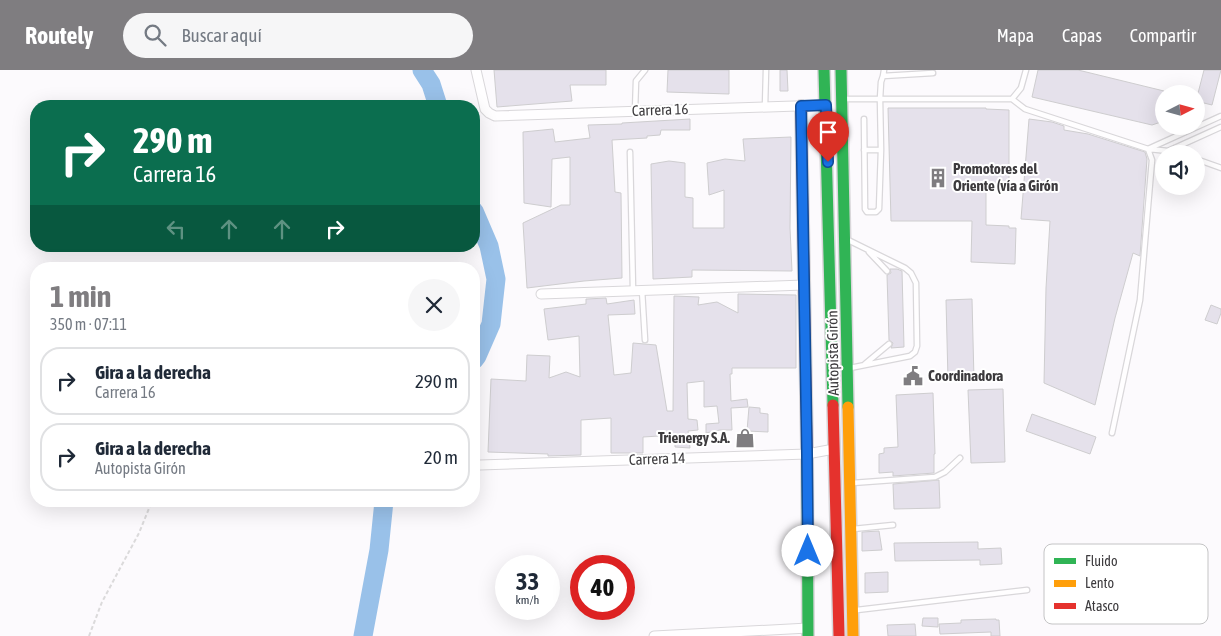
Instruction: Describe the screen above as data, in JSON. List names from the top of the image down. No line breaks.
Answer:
{"streets":{"main road":["Autopista Girón"],"street":["Carrera 16","Carrera 14"]},"crossings":[["Carrera 16","Autopista Girón"],["Autopista Girón","Carrera 14"]],"places":{"building":["Promotores del Oriente (vía a Girón"],"public building":["Coordinadora"],"shop":["Trienergy S.A."]},"legend":["Fluido","Lento","Atasco"],"north":"right","page":{"header":"Routely","search":"Buscar aquí","nav":["Mapa","Capas","Compartir"],"turn":["290 m","Carrera 16"],"heading":["1 min","350 m · 07:11"],"list":[{"name":"Gira a la derecha","note":"Carrera 16","value":"290 m"},{"name":"Gira a la derecha","note":"Autopista Girón","value":"20 m"}],"speed":"33 km/h","limit":"40"}}
